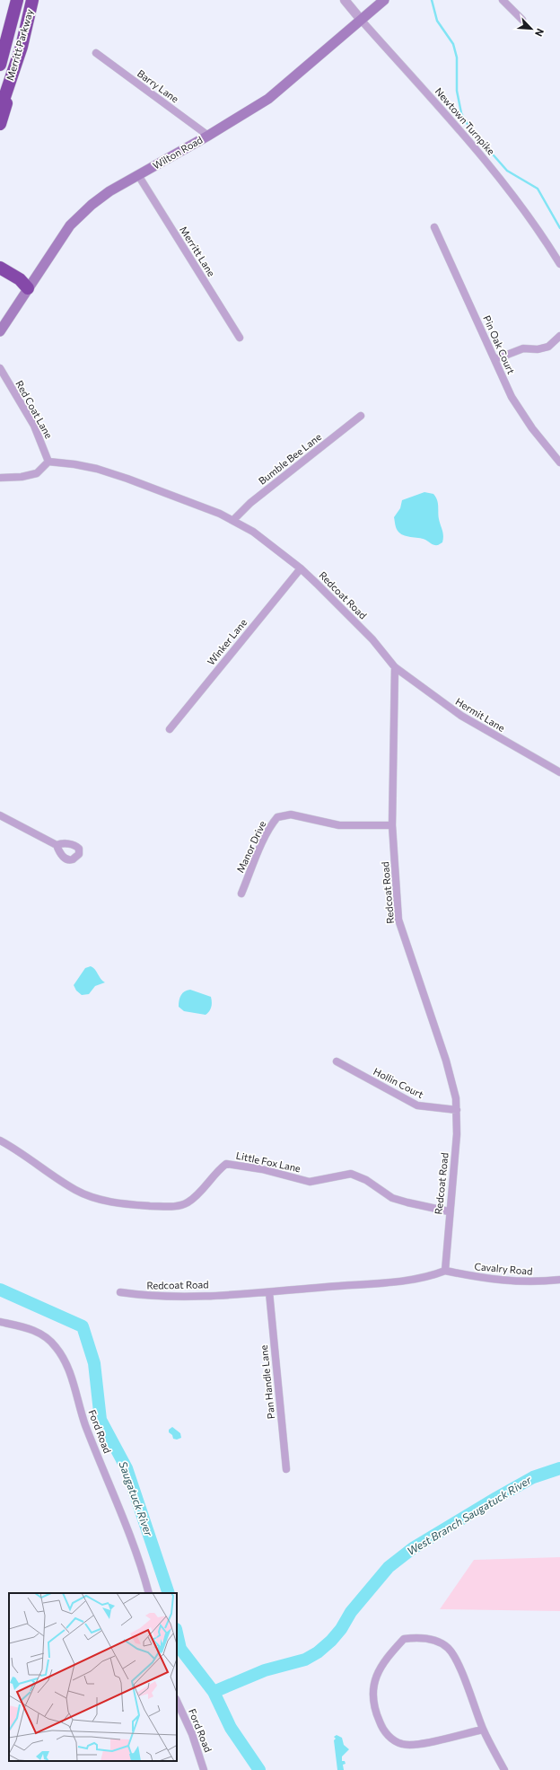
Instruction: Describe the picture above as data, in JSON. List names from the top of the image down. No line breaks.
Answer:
{"streets":{"highway":["Merritt Parkway"],"main road":["Wilton Road"],"street":["Barry Lane","Newtown Turnpike","Merritt Lane","Pin Oak Court","Red Coat Lane","Bumble Bee Lane","Redcoat Road","Winker Lane","Hermit Lane","Manor Drive","Hollin Court","Little Fox Lane","Cavalry Road","Pan Handle Lane","Ford Road"]},"crossings":[["Barry Lane","Wilton Road"],["Newtown Turnpike","Wilton Road"],["Wilton Road","Merritt Lane"],["Red Coat Lane","Redcoat Road"],["Bumble Bee Lane","Redcoat Road"],["Redcoat Road","Winker Lane"],["Redcoat Road","Hermit Lane"],["Redcoat Road","Manor Drive"],["Redcoat Road","Hollin Court"],["Redcoat Road","Little Fox Lane"],["Redcoat Road","Cavalry Road"],["Redcoat Road","Pan Handle Lane"]],"water":["Saugatuck River","West Branch Saugatuck River"],"north":"bottom right"}
